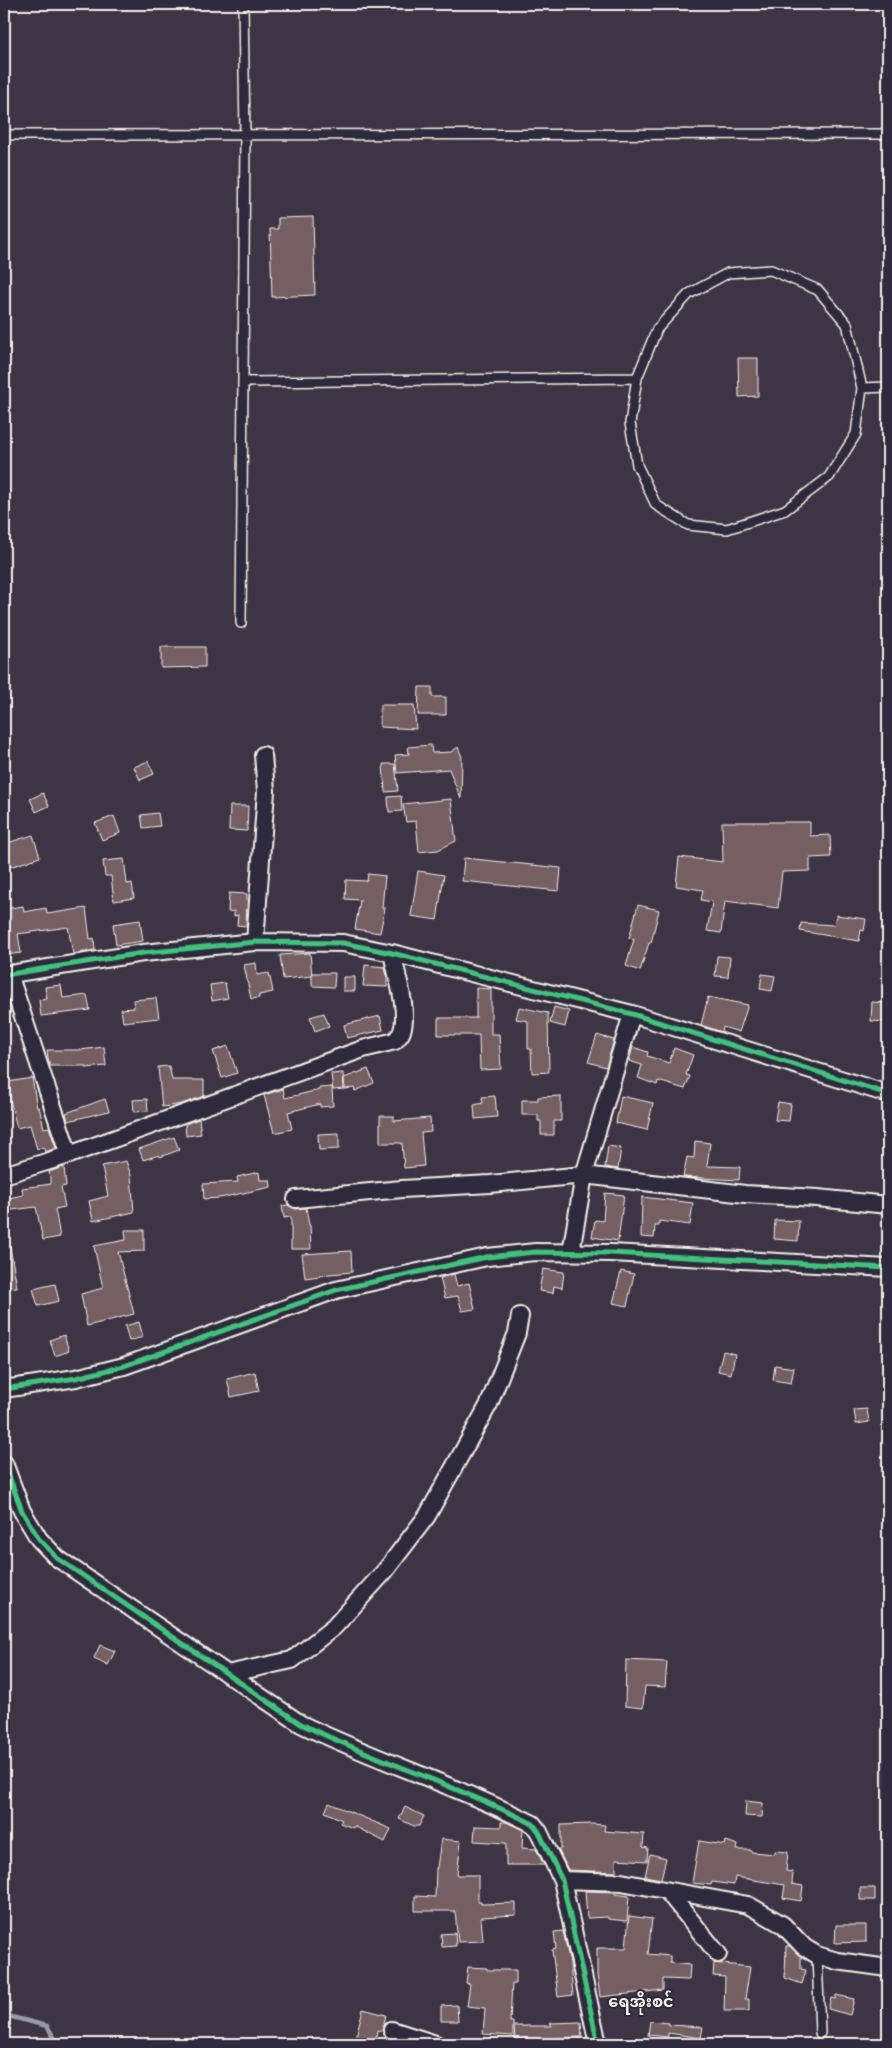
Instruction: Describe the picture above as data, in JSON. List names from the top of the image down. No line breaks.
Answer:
{"districts":["ရေအိုးစင်"]}
